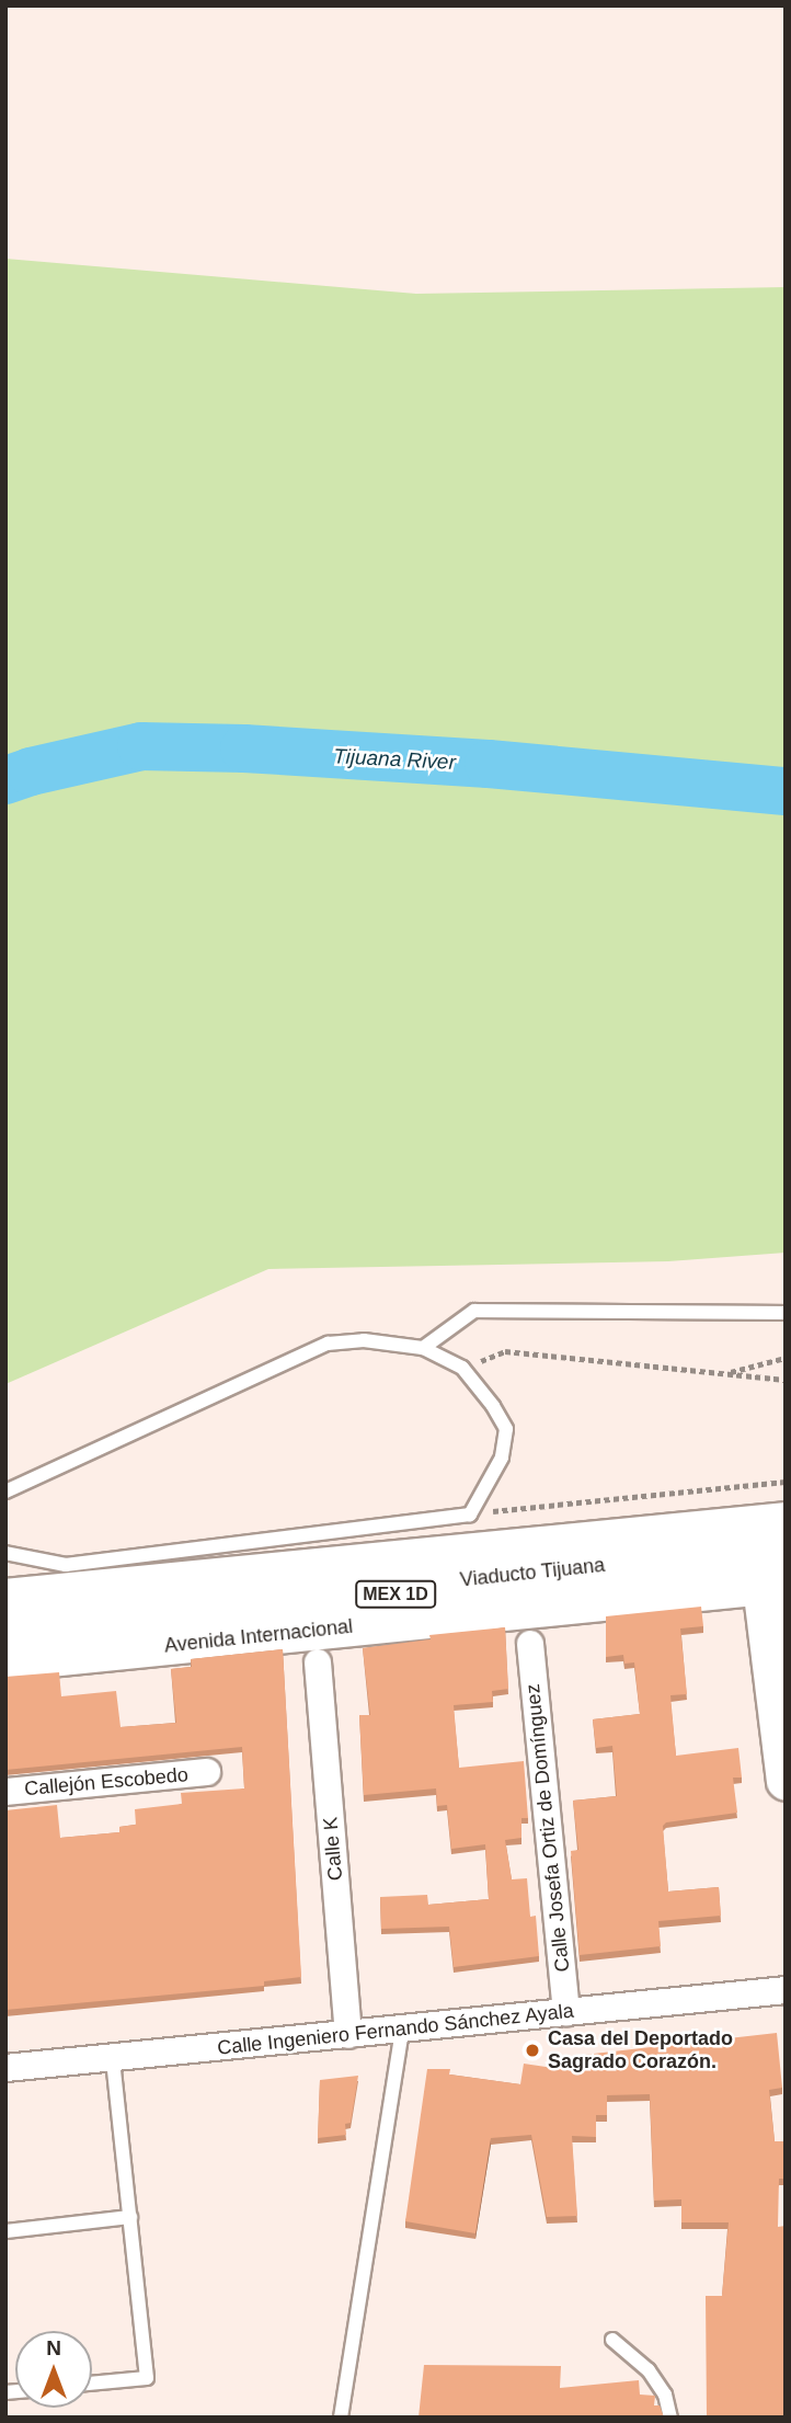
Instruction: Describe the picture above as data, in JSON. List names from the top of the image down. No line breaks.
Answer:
{"streets":{"highway":["Viaducto Tijuana","MEX 1D","Avenida Internacional"],"street":["Callejón Escobedo","Calle Josefa Ortiz de Domínguez","Calle K","Calle Ingeniero Fernando Sánchez Ayala"]},"crossings":[["Calle Josefa Ortiz de Domínguez","Calle Ingeniero Fernando Sánchez Ayala"],["Calle K","Calle Ingeniero Fernando Sánchez Ayala"]],"water":["Tijuana River"],"places":["Casa del Deportado Sagrado Corazón."],"north":"top"}
